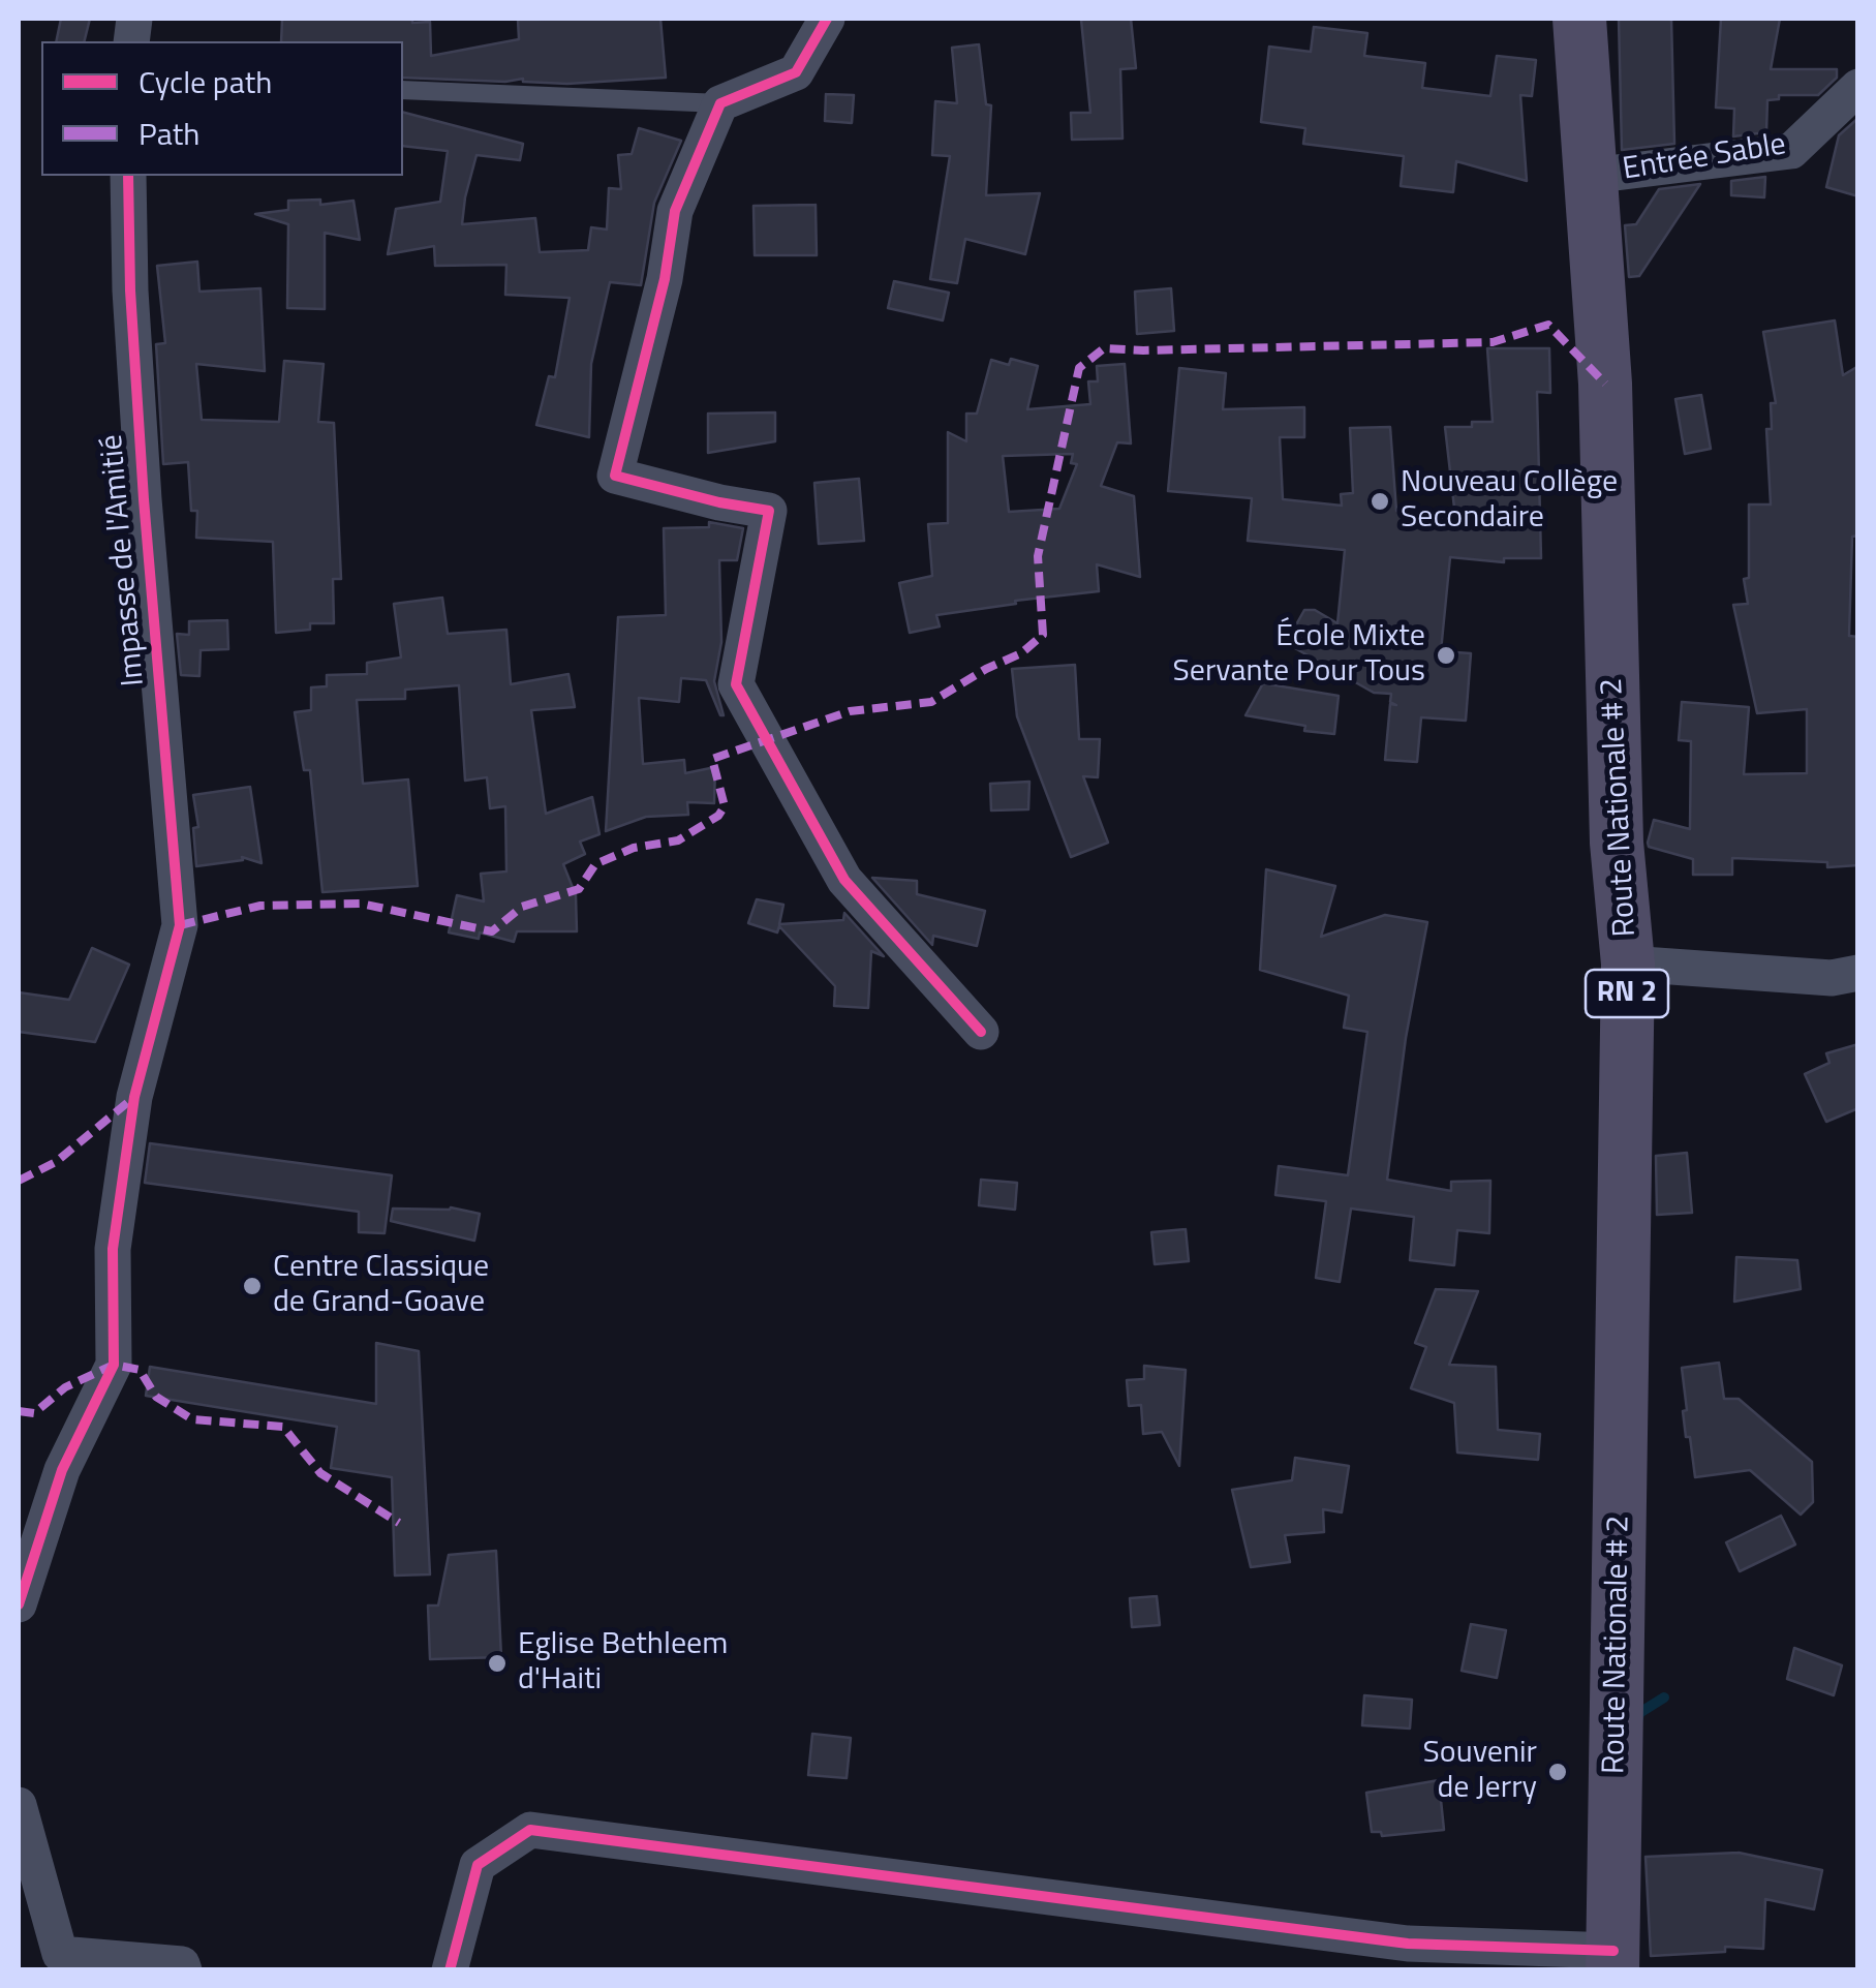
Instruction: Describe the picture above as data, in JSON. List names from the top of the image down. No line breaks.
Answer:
{"streets":{"main road":["Route Nationale # 2","RN 2"],"street":["Entrée Sable","Impasse de l'Amitié"]},"crossings":[["Entrée Sable","Route Nationale # 2"]],"places":["Nouveau Collège Secondaire","École Mixte Servante Pour Tous","Centre Classique de Grand-Goave","Eglise Bethleem d'Haiti","Souvenir de Jerry"],"legend":["Cycle path","Path"]}
